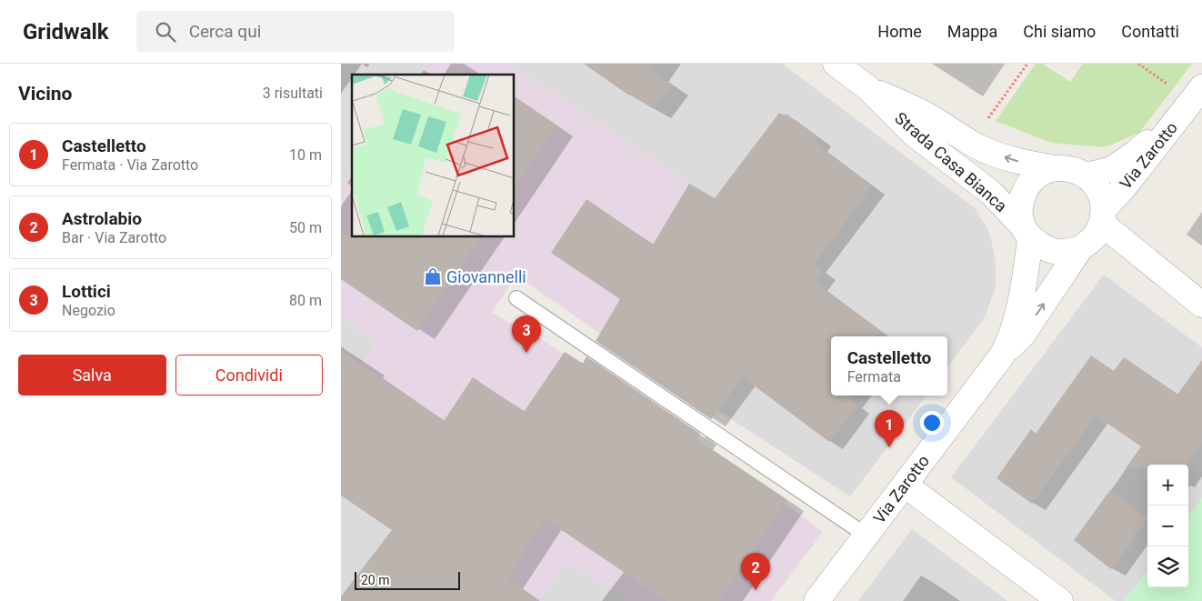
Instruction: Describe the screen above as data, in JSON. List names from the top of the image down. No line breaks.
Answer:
{"streets":{"street":["Via Zarotto","Strada Casa Bianca"]},"crossings":[["Via Zarotto","Strada Casa Bianca"]],"places":{"shop":["Giovannelli"]},"scale_bar":"20 m","page":{"header":"Gridwalk","search":"Cerca qui","nav":["Home","Mappa","Chi siamo","Contatti"],"heading":["Vicino","3 risultati"],"list":[{"mark":"1","name":"Castelletto","note":"Fermata · Via Zarotto","value":"10 m"},{"mark":"2","name":"Astrolabio","note":"Bar · Via Zarotto","value":"50 m"},{"mark":"3","name":"Lottici","note":"Negozio","value":"80 m"}],"pins":["3","1","2"],"popup":["Castelletto","Fermata"],"buttons":["Salva","Condividi"],"map_buttons":["+","−"],"scale":"20 m"}}
